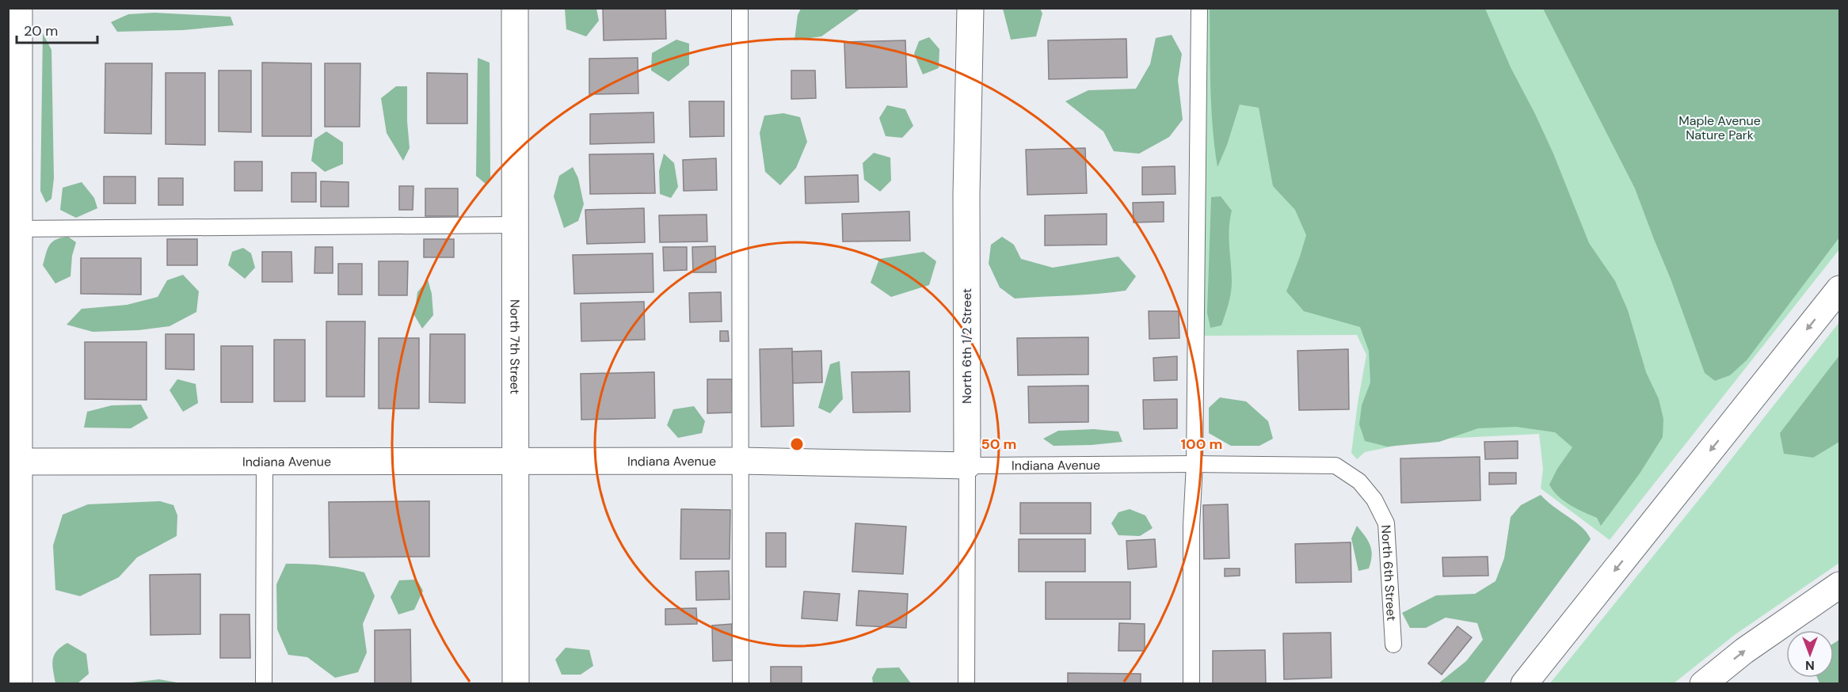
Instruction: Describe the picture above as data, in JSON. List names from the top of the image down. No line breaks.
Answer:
{"streets":{"street":["North 7th Street","North 6th 1/2 Street","Indiana Avenue"],"lane":["North 6th Street"]},"crossings":[["North 7th Street","Indiana Avenue"],["North 6th 1/2 Street","Indiana Avenue"],["Indiana Avenue","North 6th Street"]],"parks":["Maple Avenue Nature Park"],"scale_bar":"20 m","north":"bottom","rings":["50 m","100 m"]}
